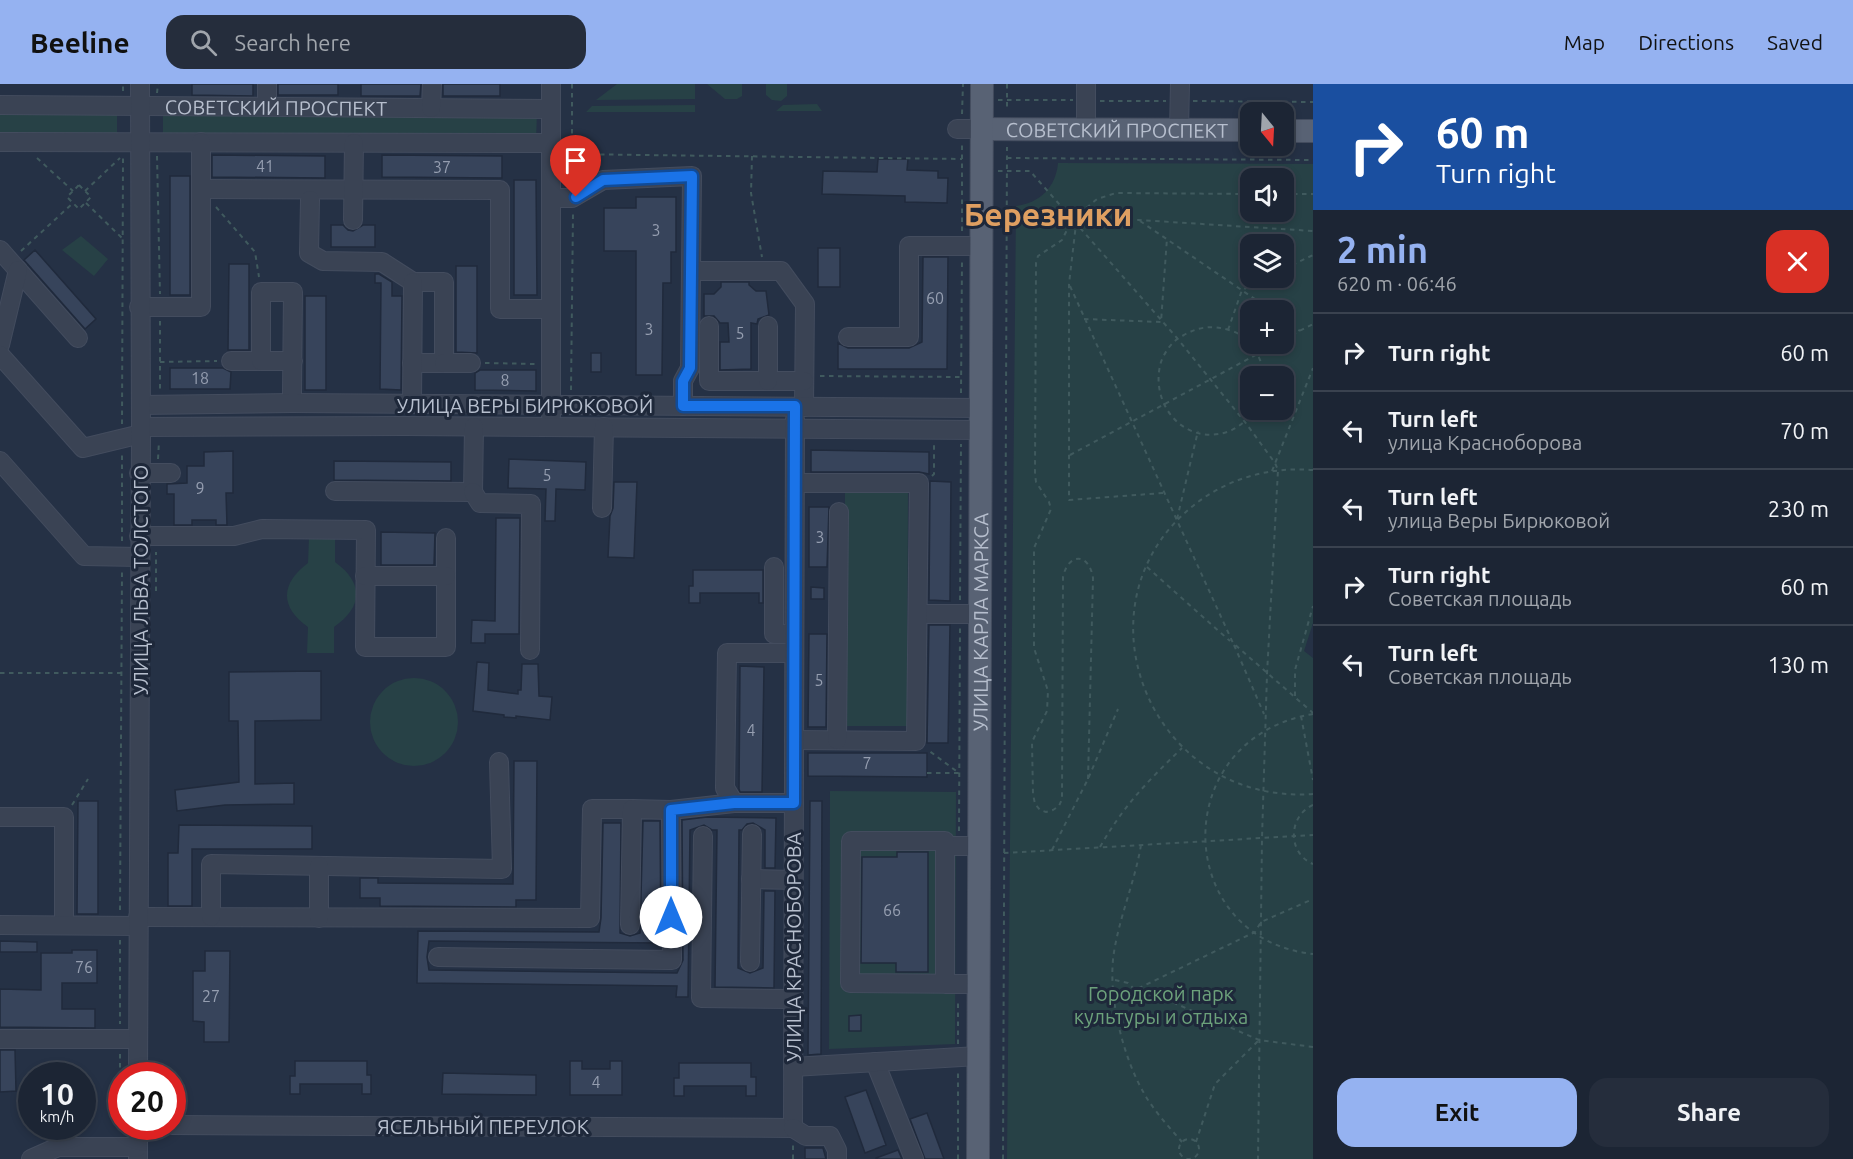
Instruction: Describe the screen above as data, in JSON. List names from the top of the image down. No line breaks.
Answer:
{"streets":{"main road":["СОВЕТСКИЙ ПРОСПЕКТ","УЛИЦА КАРЛА МАРКСА"],"street":["УЛИЦА ВЕРЫ БИРЮКОВОЙ","УЛИЦА ЛЬВА ТОЛСТОГО","УЛИЦА КРАСНОБОРОВА","ЯСЕЛЬНЫЙ ПЕРЕУЛОК"]},"crossings":[["СОВЕТСКИЙ ПРОСПЕКТ","УЛИЦА ЛЬВА ТОЛСТОГО"],["СОВЕТСКИЙ ПРОСПЕКТ","УЛИЦА КАРЛА МАРКСА"],["УЛИЦА ВЕРЫ БИРЮКОВОЙ","УЛИЦА ЛЬВА ТОЛСТОГО"],["УЛИЦА ВЕРЫ БИРЮКОВОЙ","УЛИЦА КАРЛА МАРКСА"],["УЛИЦА ВЕРЫ БИРЮКОВОЙ","УЛИЦА КРАСНОБОРОВА"],["УЛИЦА КРАСНОБОРОВА","ЯСЕЛЬНЫЙ ПЕРЕУЛОК"]],"districts":["Березники"],"parks":["Городской парк культуры и отдыха"],"house_numbers":["41","37","3","60","3","5","18","8","5","9","3","5","4","7","66","76","27","4"],"north":"bottom","page":{"header":"Beeline","search":"Search here","nav":["Map","Directions","Saved"],"turn":["60 m","Turn right"],"map_buttons":["+","−"],"heading":["2 min","620 m · 06:46"],"list":[{"name":"Turn right","value":"60 m"},{"name":"Turn left","note":"улица Красноборова","value":"70 m"},{"name":"Turn left","note":"улица Веры Бирюковой","value":"230 m"},{"name":"Turn right","note":"Советская площадь","value":"60 m"},{"name":"Turn left","note":"Советская площадь","value":"130 m"}],"speed":"10 km/h","limit":"20","buttons":["Exit","Share"]}}
